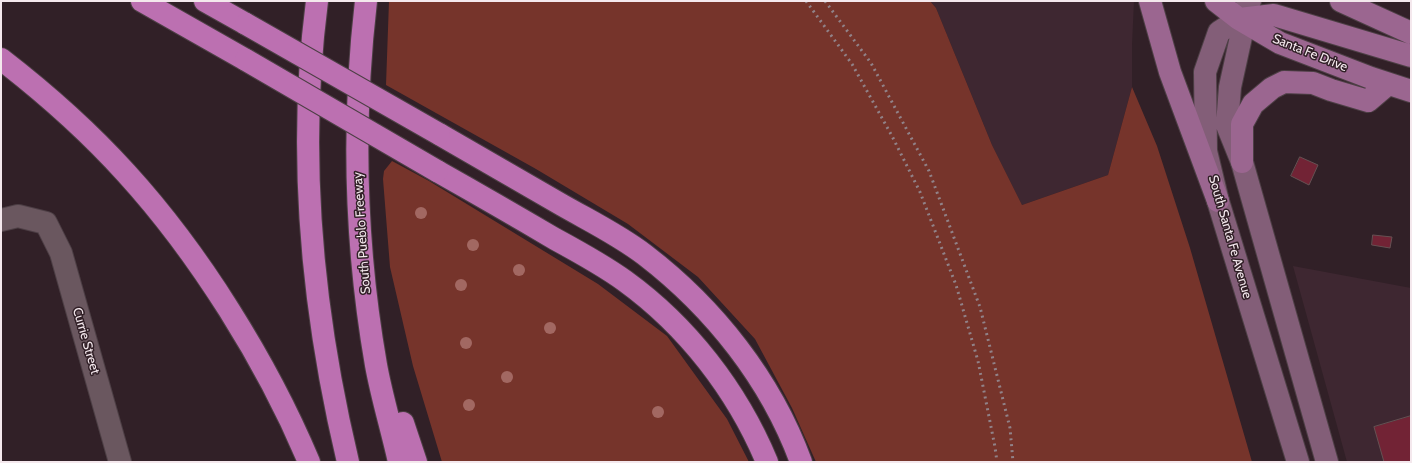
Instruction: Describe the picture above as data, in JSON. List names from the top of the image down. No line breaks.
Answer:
{"streets":{"highway":["South Pueblo Freeway"],"main road":["Santa Fe Drive"],"street":["South Santa Fe Avenue","Currie Street"]},"crossings":[["Santa Fe Drive","South Santa Fe Avenue"]]}
